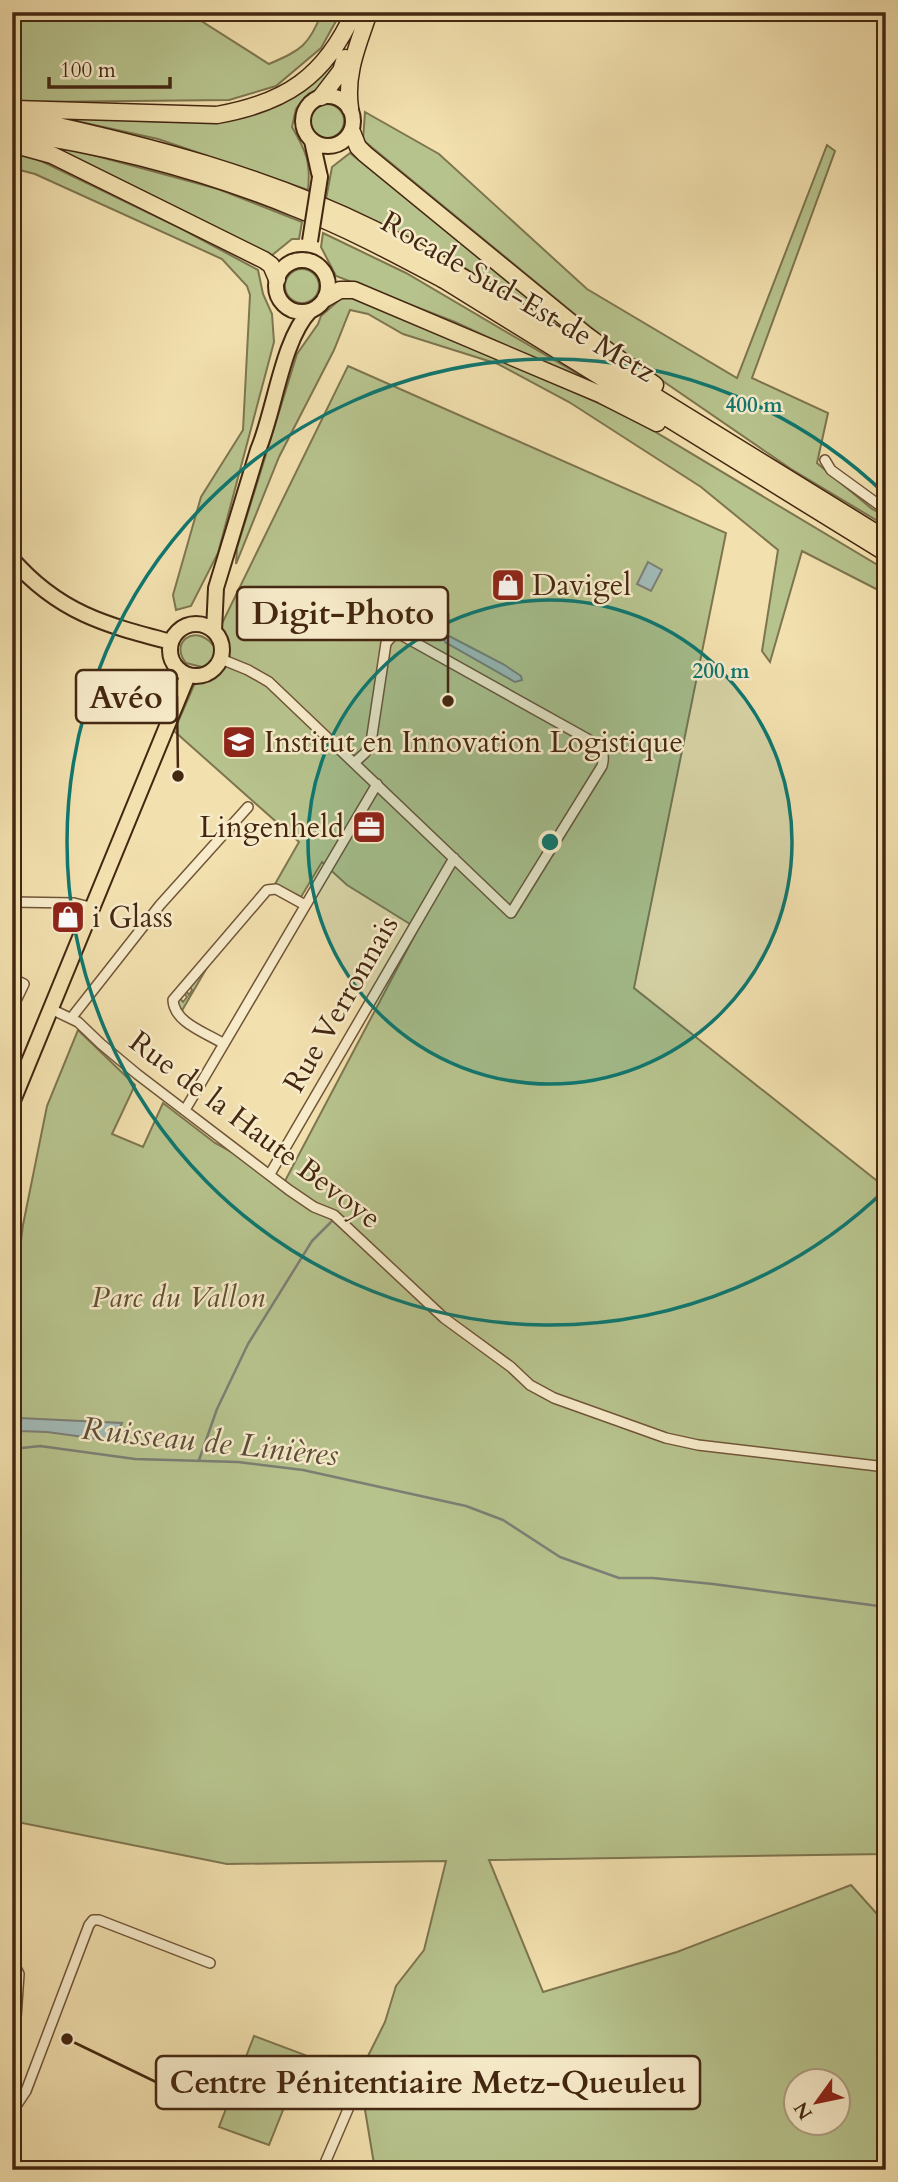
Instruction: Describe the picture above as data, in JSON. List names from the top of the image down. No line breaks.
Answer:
{"streets":{"highway":["Rocade Sud-Est de Metz"],"street":["Rue Verronnais","Rue de la Haute Bevoye"]},"crossings":[["Rue Verronnais","Rue de la Haute Bevoye"]],"water":["Ruisseau de Linières"],"parks":["Parc du Vallon"],"places":{"shop":["Davigel","i Glass"],"other":["Digit-Photo","Avéo","Centre Pénitentiaire Metz-Queuleu"],"school or university":["Institut en Innovation Logistique"],"office":["Lingenheld"]},"scale_bar":"100 m","north":"bottom left","rings":["400 m","200 m"]}
